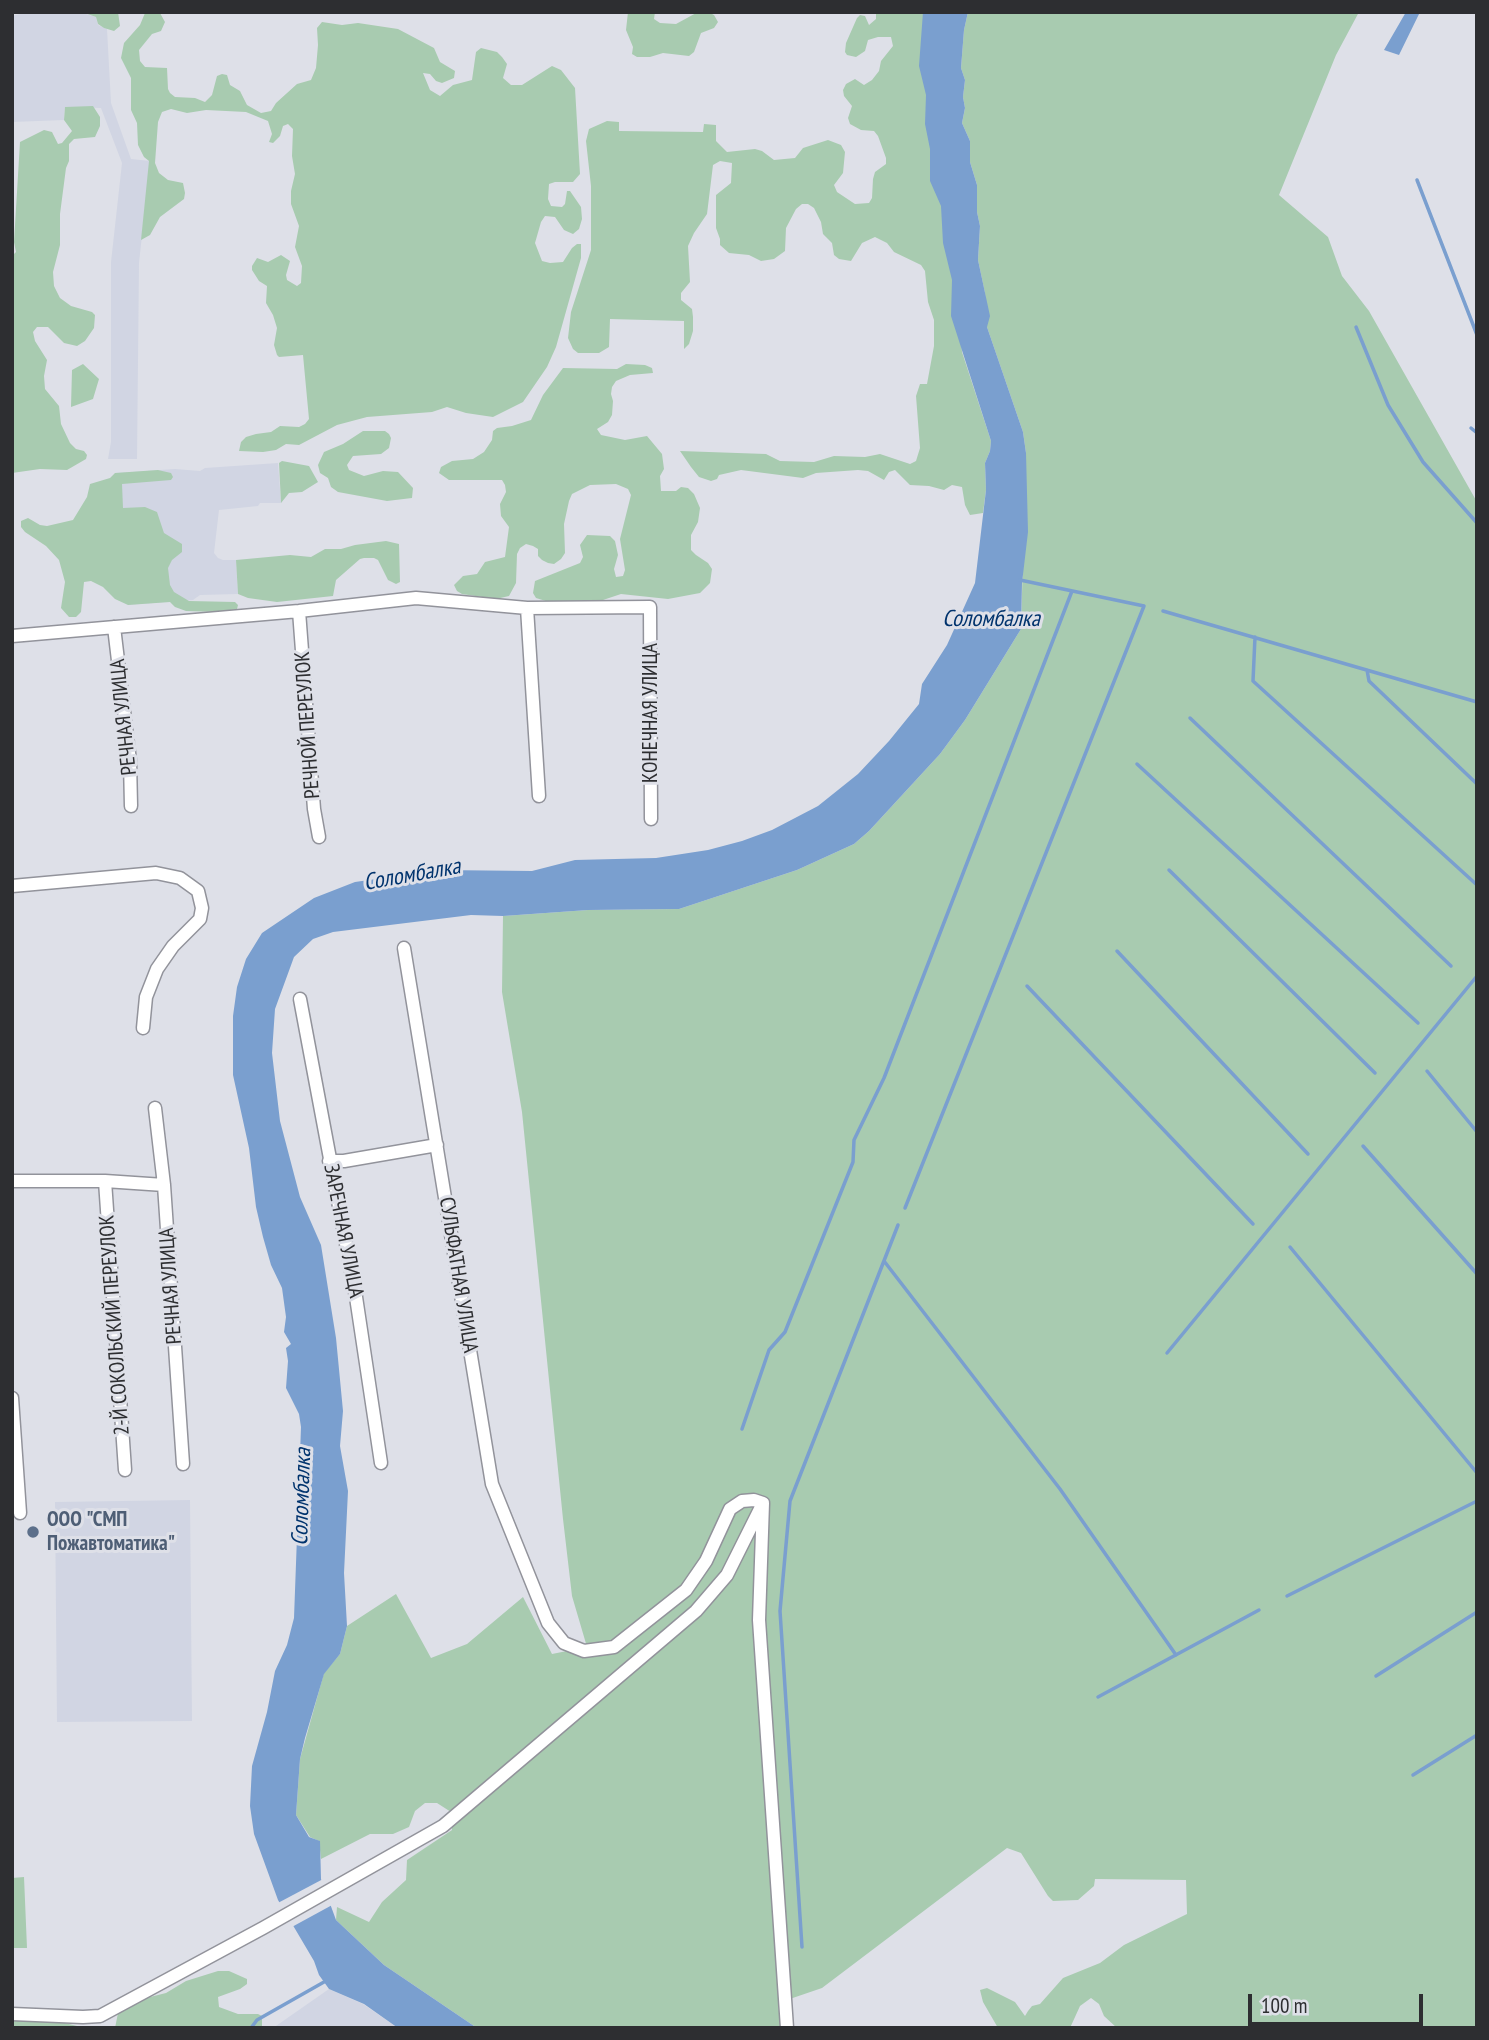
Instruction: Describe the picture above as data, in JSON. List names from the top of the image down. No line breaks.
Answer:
{"streets":{"street":["КОНЕЧНАЯ УЛИЦА","РЕЧНАЯ УЛИЦА","РЕЧНОЙ ПЕРЕУЛОК","ЗАРЕЧНАЯ УЛИЦА","СУЛЬФАТНАЯ УЛИЦА","2-Й СОКОЛЬСКИЙ ПЕРЕУЛОК"]},"water":["Соломбалка"],"places":["ООО \"СМП Пожавтоматика\""],"scale_bar":"100 m"}
